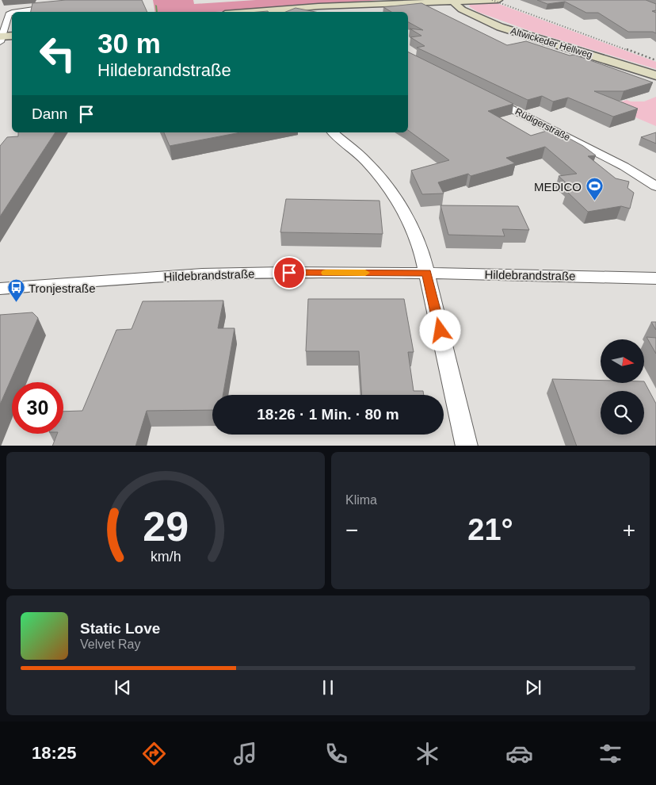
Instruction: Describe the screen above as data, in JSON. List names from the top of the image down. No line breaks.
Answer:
{"streets":{"main road":["Altwickeder Hellweg"],"street":["Rüdigerstraße","Hildebrandstraße"]},"places":{"sports":["MEDICO"],"bus stop":["Tronjestraße"]},"north":"right","page":{"turn":["30 m","Hildebrandstraße"],"then":"Dann","limit":"30","trip":"18:26 · 1 Min. · 80 m","tile":"Klima","heat":["−","21°","+"],"song":["Static Love","Velvet Ray"],"tabs":"18:25","gauge":["29","km/h"]}}
